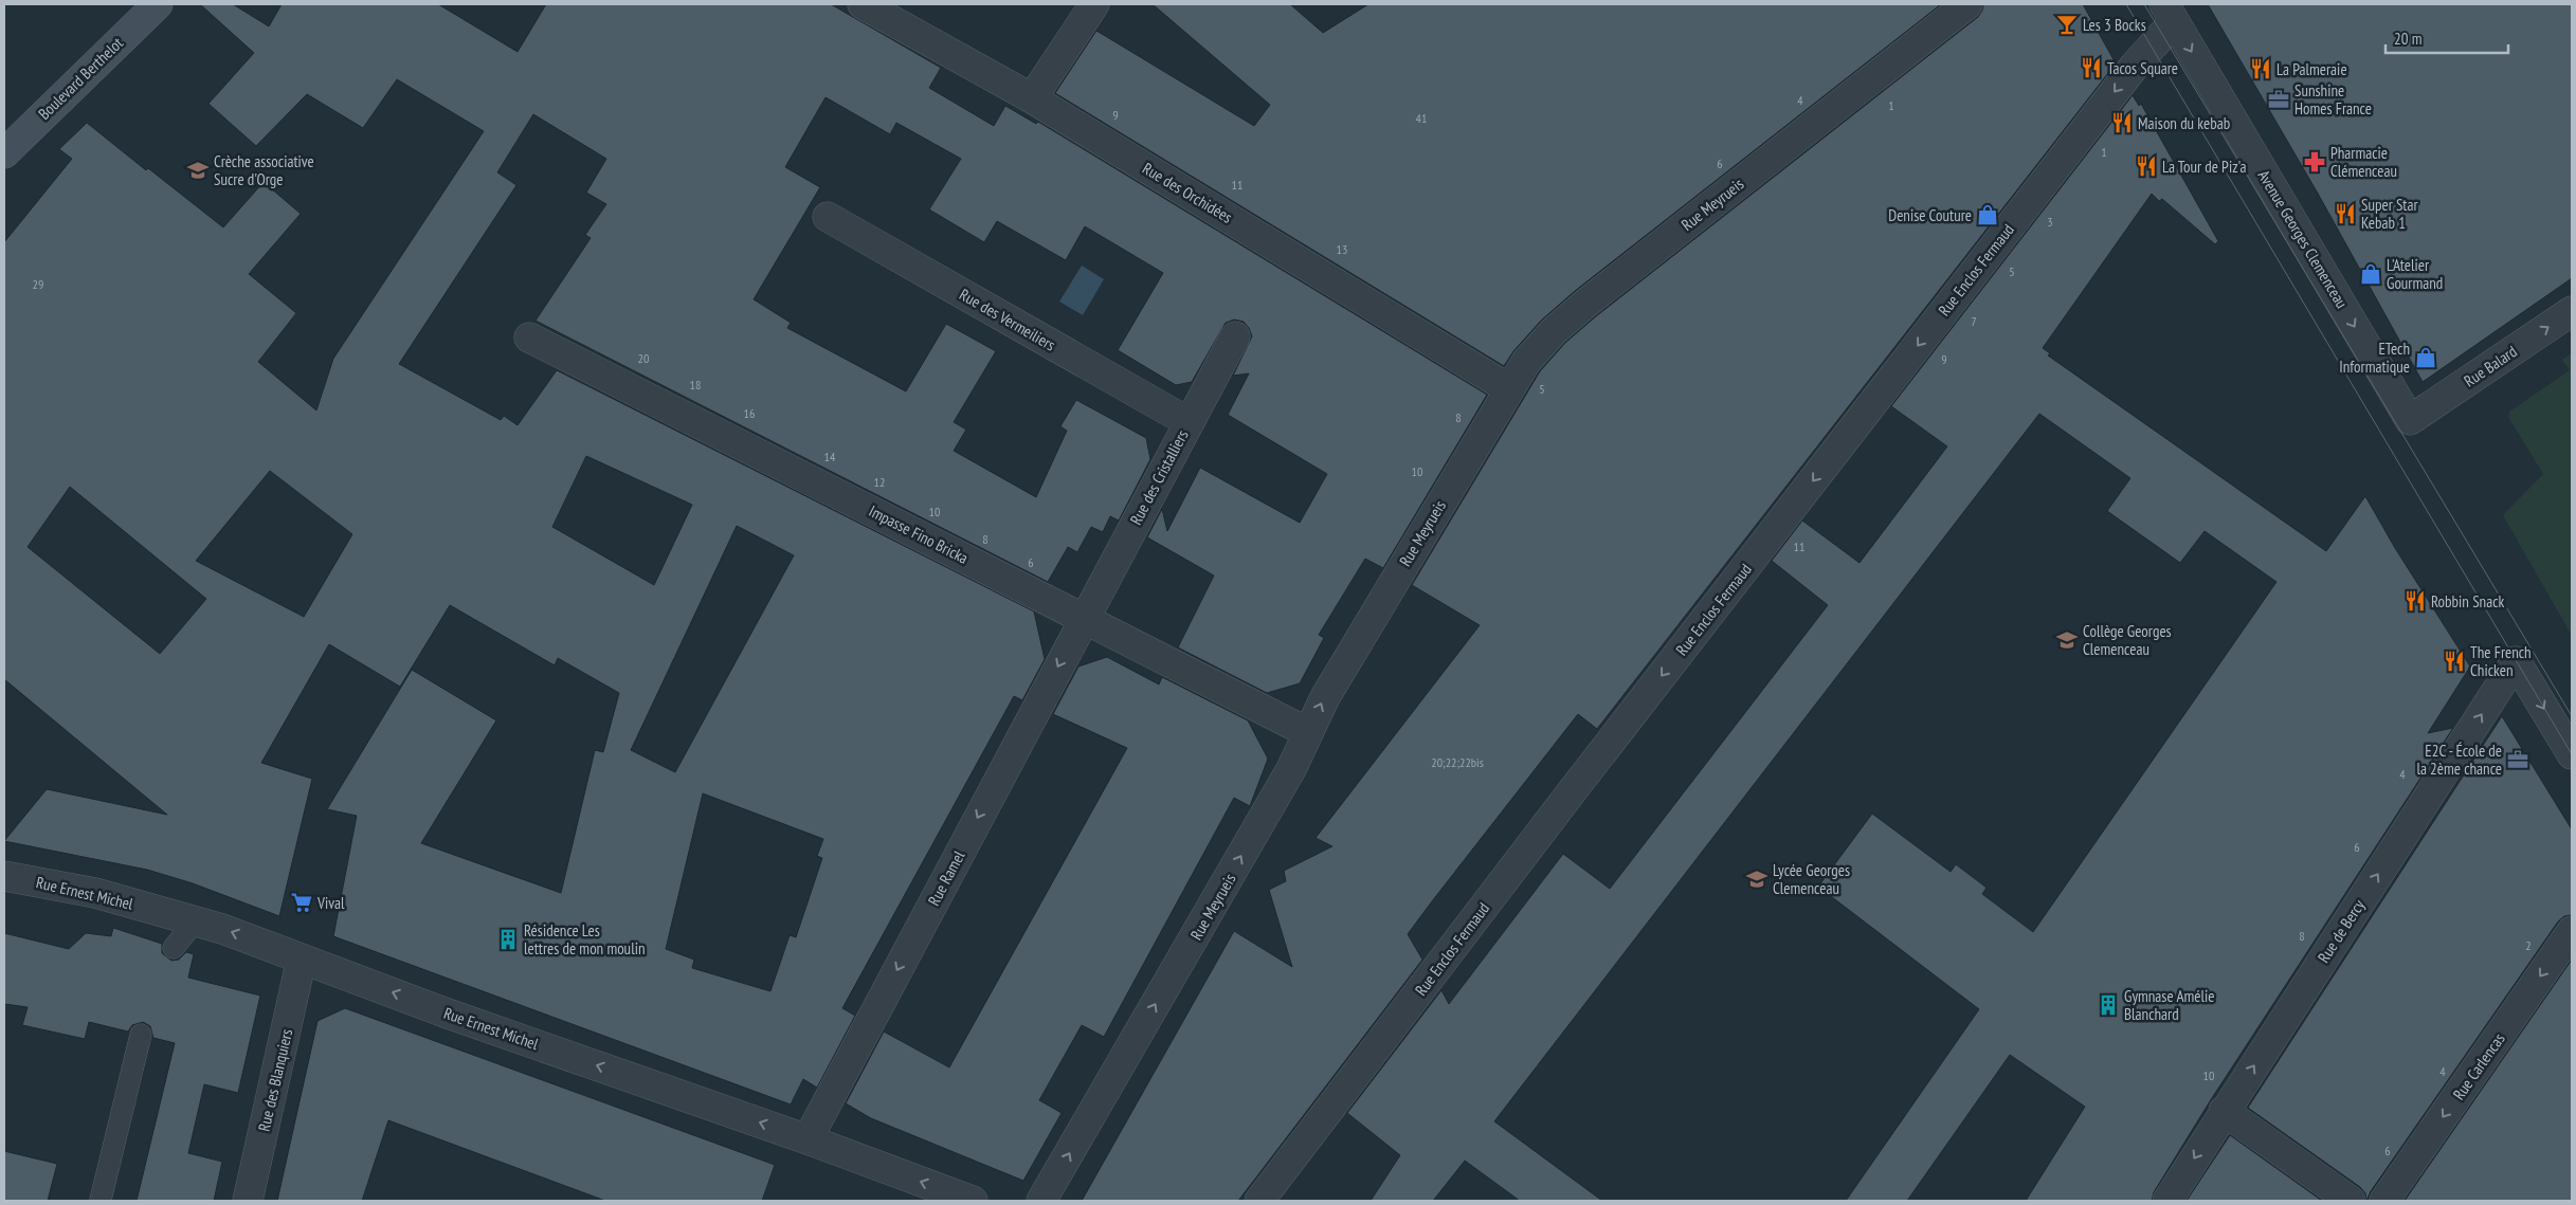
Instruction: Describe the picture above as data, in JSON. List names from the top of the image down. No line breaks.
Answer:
{"streets":{"main road":["Boulevard Berthelot"],"street":["Rue des Orchidées","Rue Meyrueis","Avenue Georges Clemenceau","Rue Enclos Fermaud","Rue des Vermeiliers","Rue Balard","Rue des Cristalliers","Impasse Fino Bricka","Rue Ramel","Rue Ernest Michel","Rue de Bercy","Rue Carlencas","Rue des Blanquiers"]},"crossings":[["Rue des Orchidées","Rue Meyrueis"],["Rue Meyrueis","Impasse Fino Bricka"],["Avenue Georges Clemenceau","Rue Enclos Fermaud"],["Avenue Georges Clemenceau","Rue Balard"],["Rue des Vermeiliers","Rue des Cristalliers"],["Rue des Cristalliers","Impasse Fino Bricka"],["Rue des Cristalliers","Rue Ramel"],["Impasse Fino Bricka","Rue Ramel"],["Rue Ramel","Rue Ernest Michel"],["Rue Ernest Michel","Rue des Blanquiers"]],"one_way":["Rue Meyrueis","Avenue Georges Clemenceau","Rue Enclos Fermaud","Rue Balard","Rue Ramel","Rue Ernest Michel","Rue Carlencas"],"places":{"bar":["Les 3 Bocks"],"restaurant":["Tacos Square","La Palmeraie","Maison du kebab","La Tour de Piz'a","Super Star Kebab 1","Robbin Snack","The French Chicken"],"office":["Sunshine Homes France","E2C - École de la 2ème chance"],"pharmacy":["Pharmacie Clémenceau"],"school or university":["Crèche associative Sucre d'Orge","Collège Georges Clemenceau","Lycée Georges Clemenceau"],"shop":["Denise Couture","L'Atelier Gourmand","ETech Informatique"],"supermarket":["Vival"],"building":["Résidence Les lettres de mon moulin","Gymnase Amélie Blanchard"]},"house_numbers":["4","1","9","41","1","6","11","3","13","5","29","7","20","9","18","5","16","8","14","10","12","10","8","11","6","20;22;22bis","4","6","8","2","4","10","6"],"scale_bar":"20 m"}
